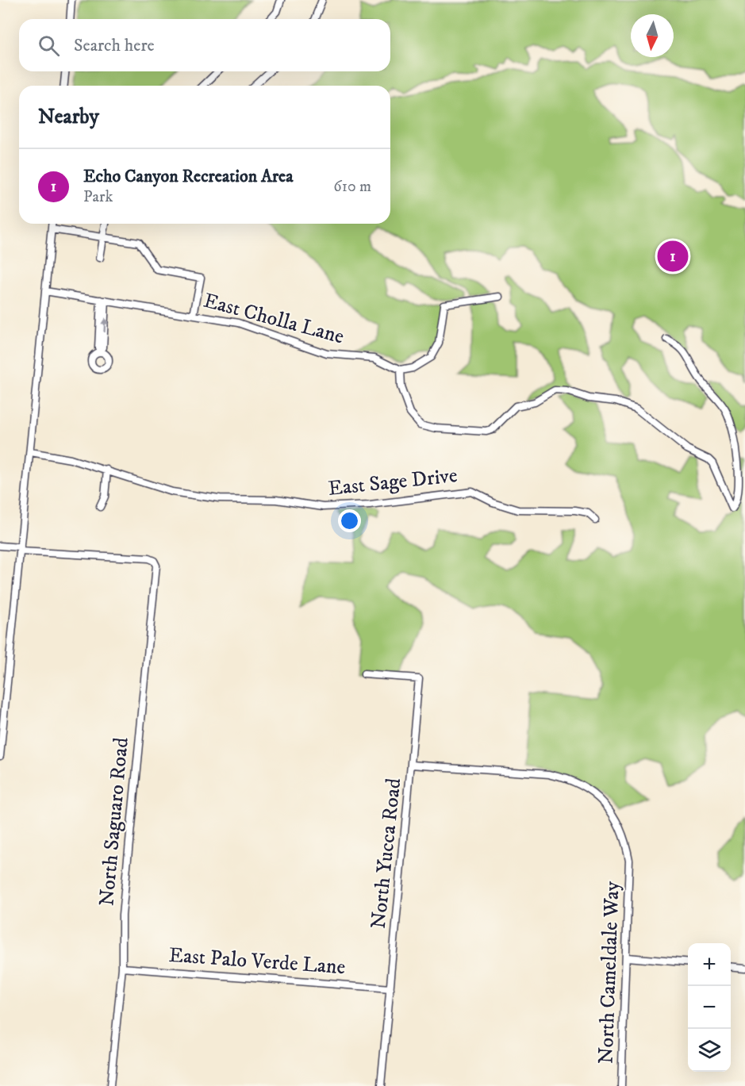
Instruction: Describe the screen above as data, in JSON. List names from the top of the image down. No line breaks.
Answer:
{"streets":{"street":["East Cholla Lane","East Sage Drive","North Saguaro Road","North Yucca Road","East Palo Verde Lane","North Cameldale Way"]},"crossings":[["North Saguaro Road","East Palo Verde Lane"],["North Yucca Road","East Palo Verde Lane"],["North Yucca Road","North Cameldale Way"]],"north":"bottom","page":{"search":"Search here","heading":"Nearby","list":[{"mark":"1","name":"Echo Canyon Recreation Area","note":"Park","value":"610 m"}],"pins":"1","map_buttons":["+","−"]}}
